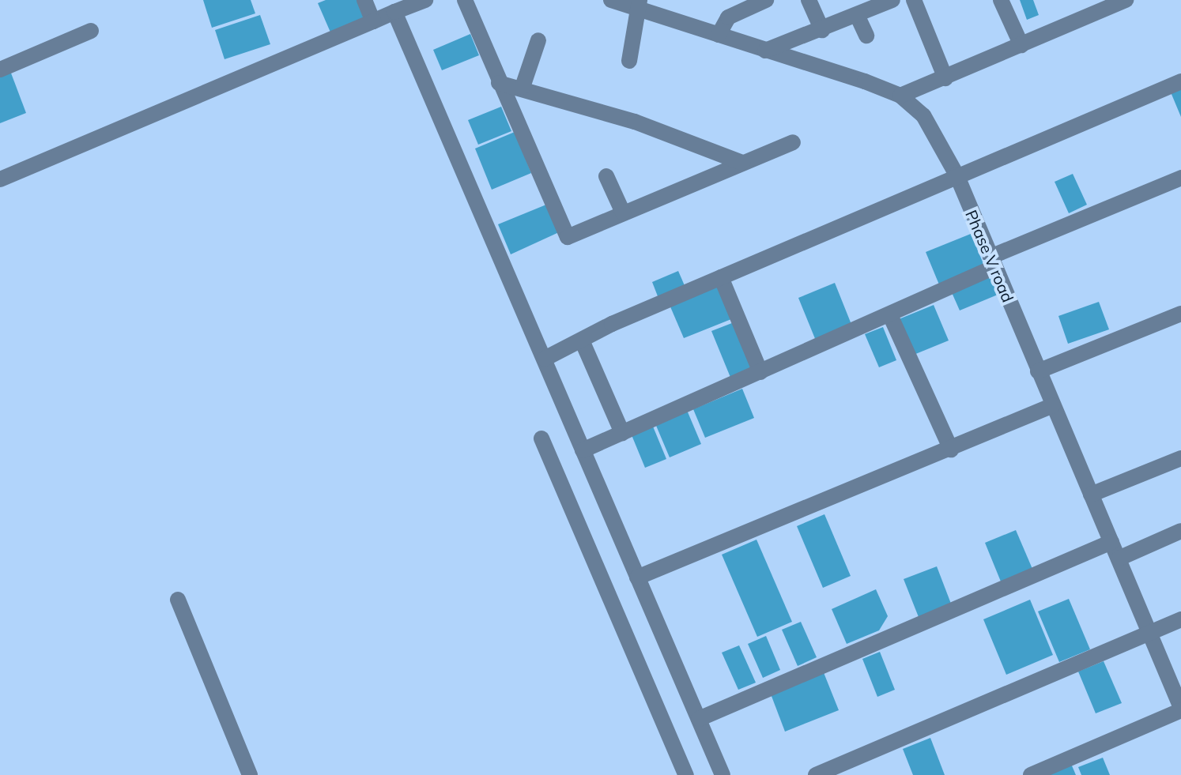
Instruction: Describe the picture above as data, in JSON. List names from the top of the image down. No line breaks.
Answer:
{"streets":{"street":["Phase V road"]}}
